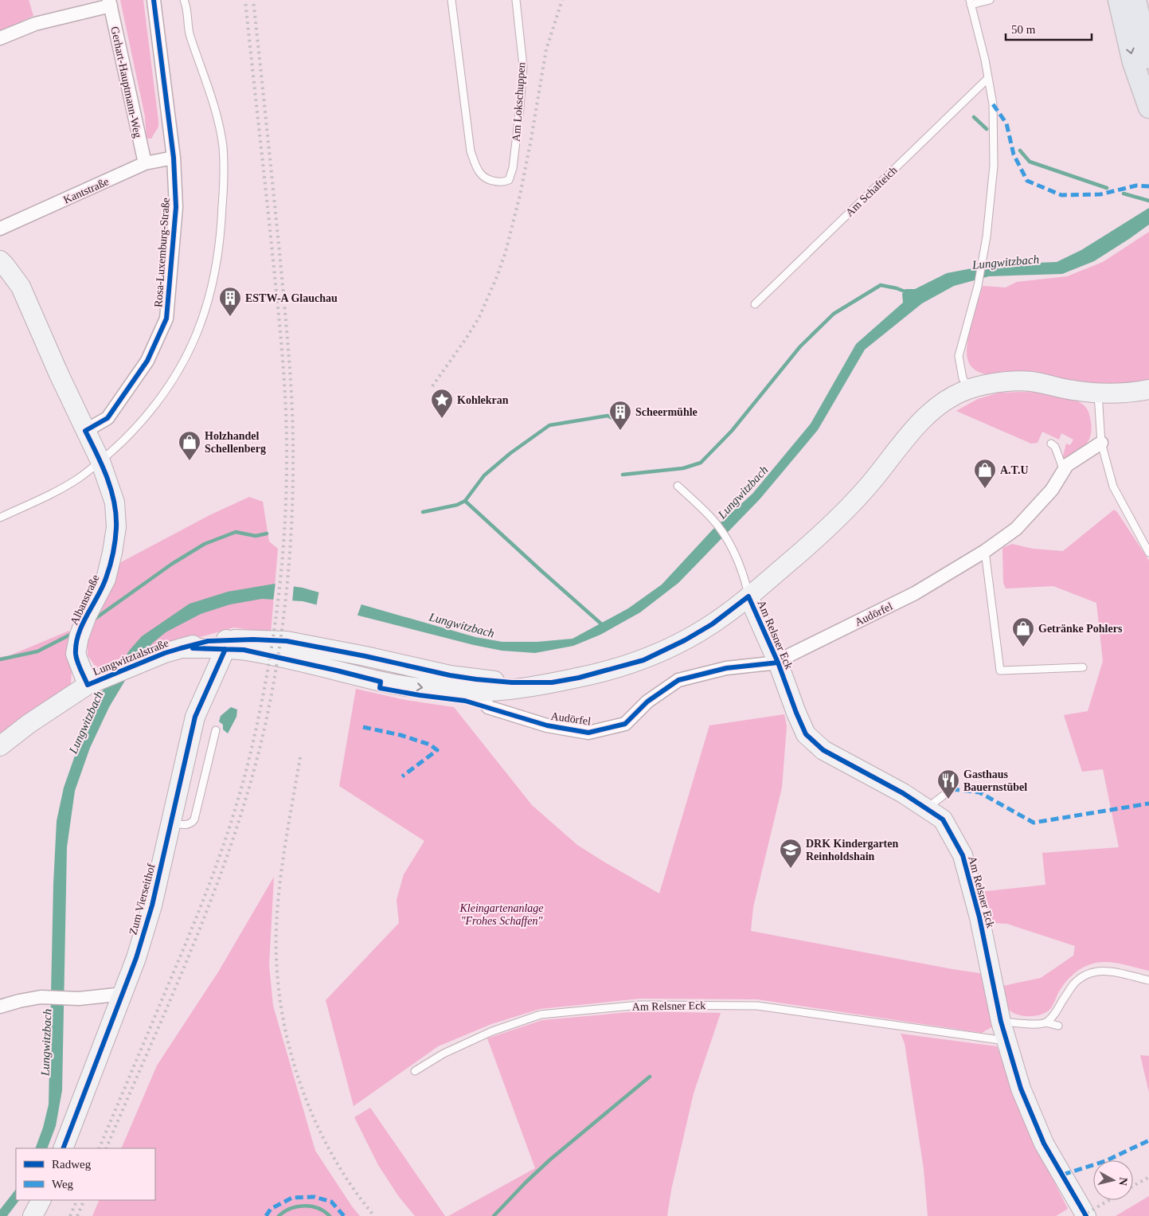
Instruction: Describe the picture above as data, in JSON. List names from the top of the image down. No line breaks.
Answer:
{"streets":{"street":["Gerhart-Hauptmann-Weg","Kantstraße","Rosa-Luxemburg-Straße","Albanstraße","Audörfel","Am Relsner Eck","Lungwitztalstraße","Zum Vierseithof"],"lane":["Am Lokschuppen","Am Schafteich"]},"crossings":[["Gerhart-Hauptmann-Weg","Kantstraße"],["Kantstraße","Rosa-Luxemburg-Straße"],["Rosa-Luxemburg-Straße","Albanstraße"],["Albanstraße","Lungwitztalstraße"],["Audörfel","Am Relsner Eck"],["Lungwitztalstraße","Zum Vierseithof"]],"water":["Lungwitzbach"],"parks":["Kleingartenanlage \"Frohes Schaffen\""],"places":{"building":["ESTW-A Glauchau","Scheermühle"],"place":["Kohlekran"],"shop":["Holzhandel Schellenberg","A.T.U","Getränke Pohlers"],"restaurant":["Gasthaus Bauernstübel"],"school or university":["DRK Kindergarten Reinholdshain"]},"legend":["Radweg","Weg"],"scale_bar":"50 m","north":"right"}
